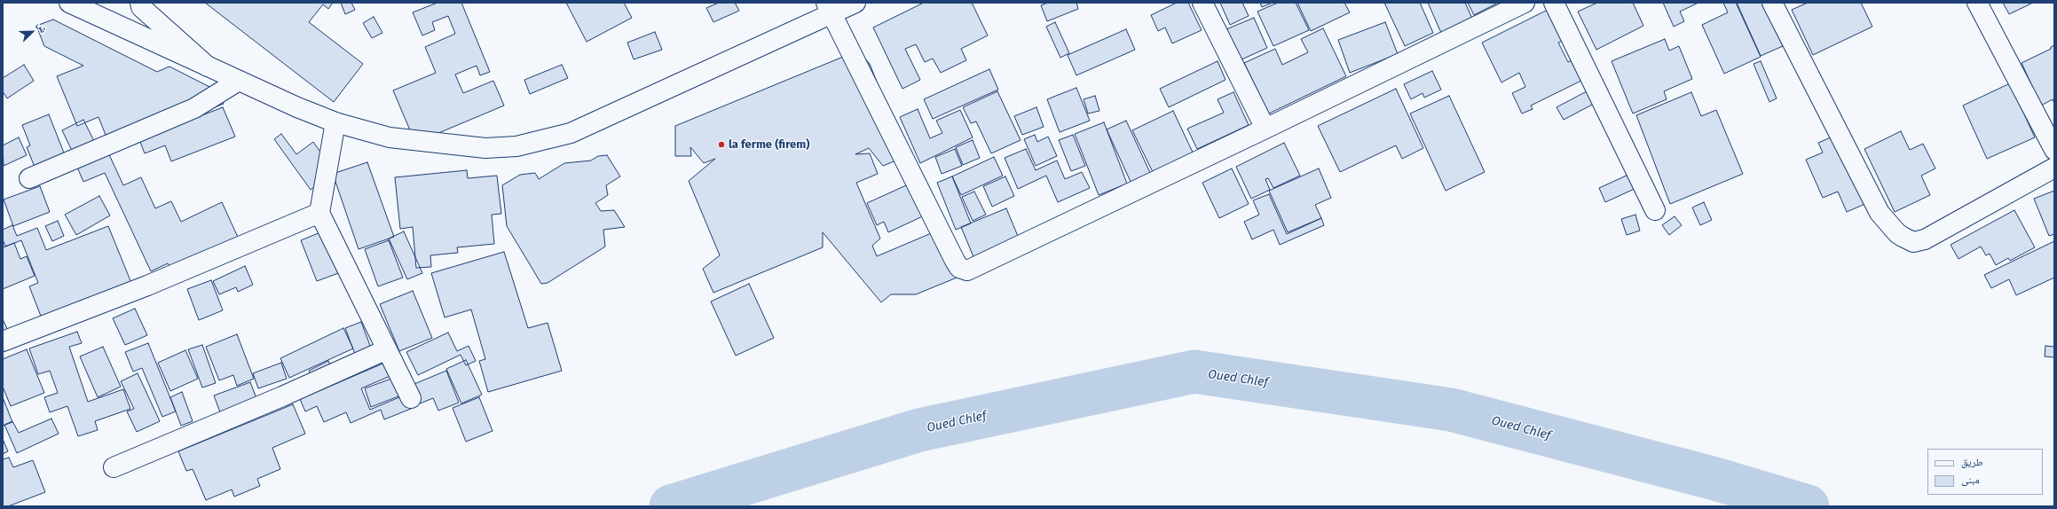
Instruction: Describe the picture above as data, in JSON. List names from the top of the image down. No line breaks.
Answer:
{"water":["Oued Chlef"],"places":["la ferme (firem)"],"legend":["طريق","مبنى"],"north":"top right"}
